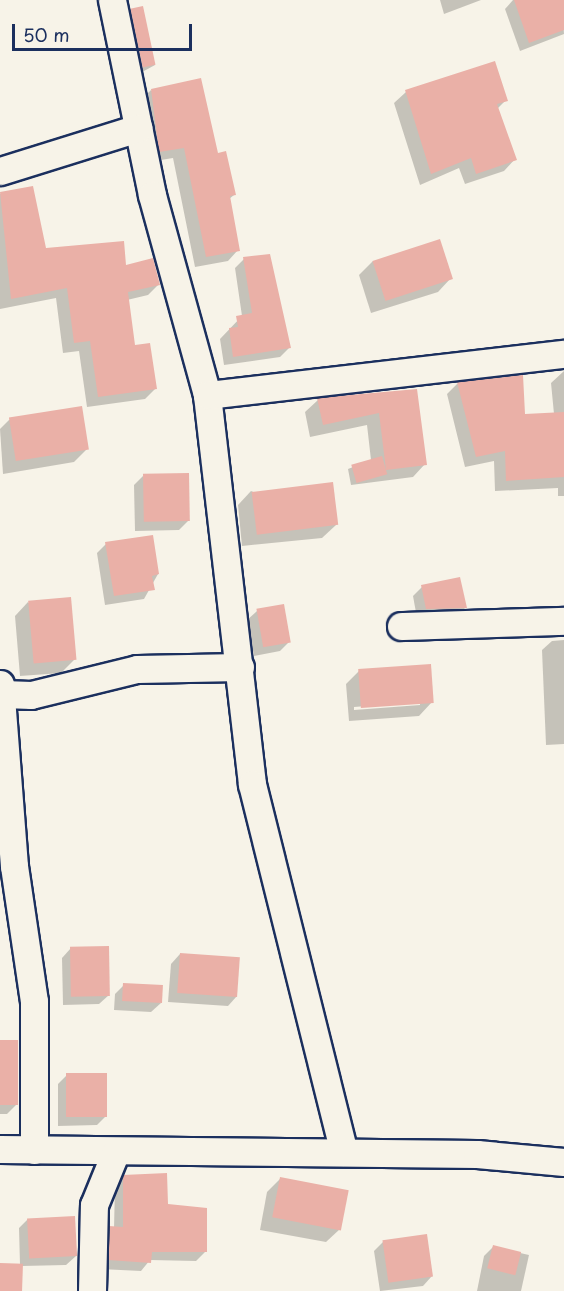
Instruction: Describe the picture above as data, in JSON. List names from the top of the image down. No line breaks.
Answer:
{"scale_bar":"50 m"}
